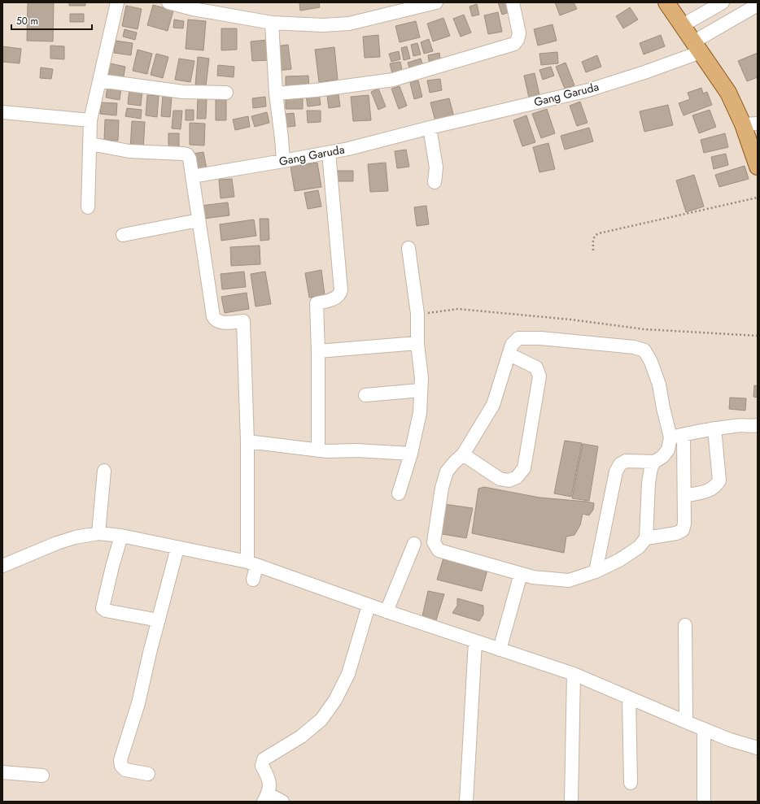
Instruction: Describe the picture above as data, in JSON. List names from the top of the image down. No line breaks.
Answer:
{"streets":{"street":["Gang Garuda"]},"scale_bar":"50 m"}
